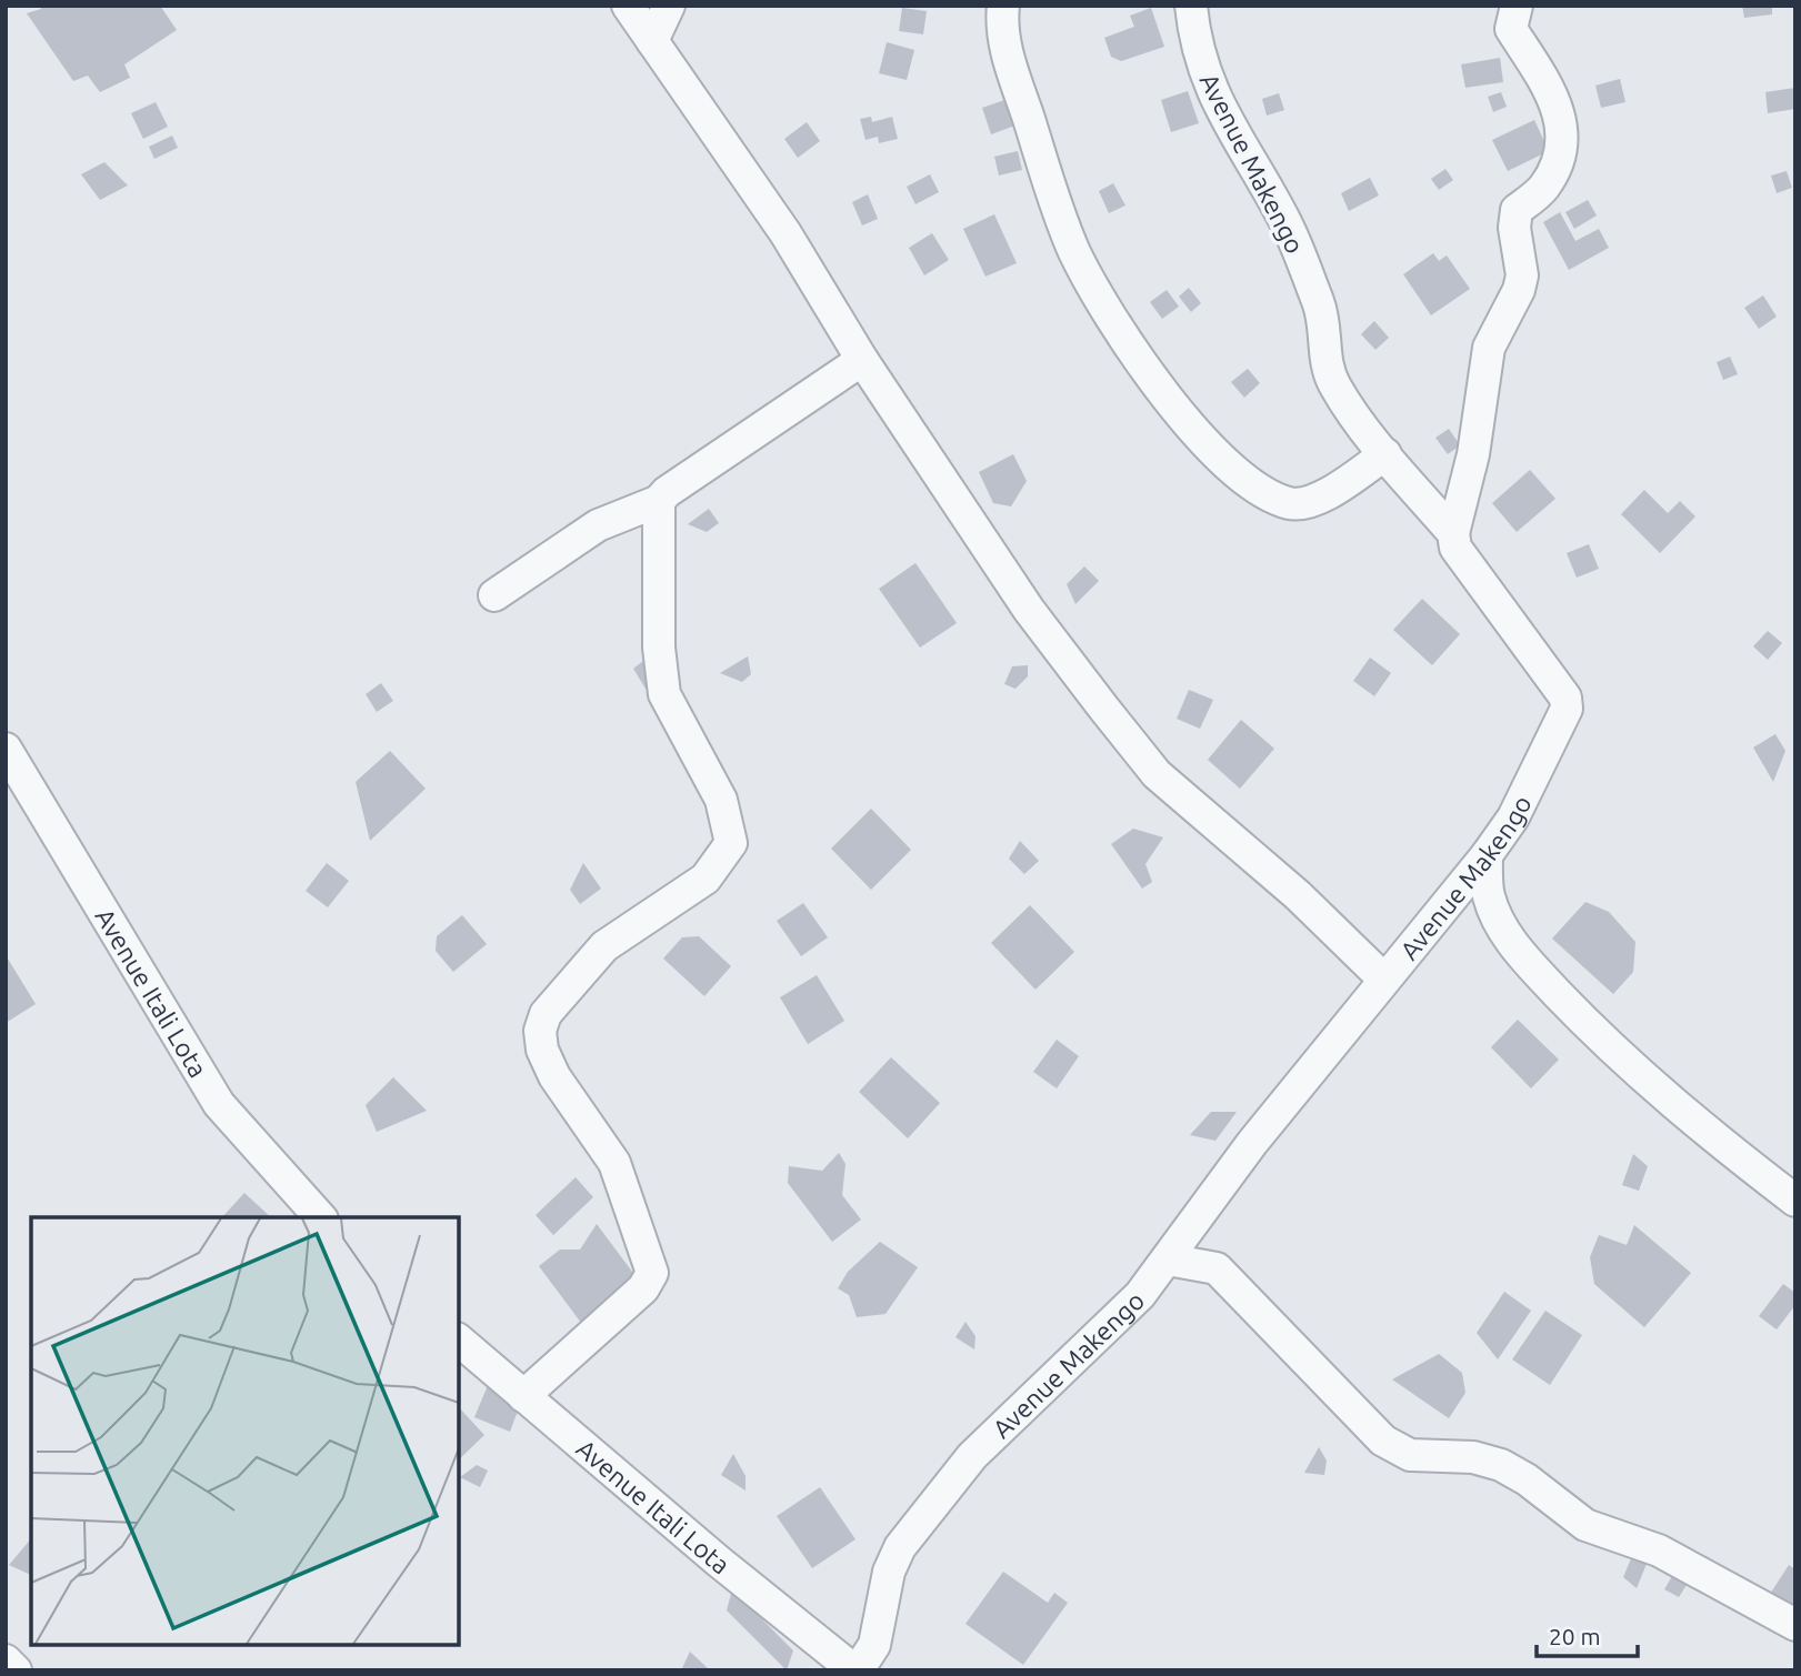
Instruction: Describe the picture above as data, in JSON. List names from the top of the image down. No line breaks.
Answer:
{"streets":{"street":["Avenue Makengo","Avenue Itali Lota"]},"crossings":[["Avenue Makengo","Avenue Itali Lota"]],"scale_bar":"20 m"}
